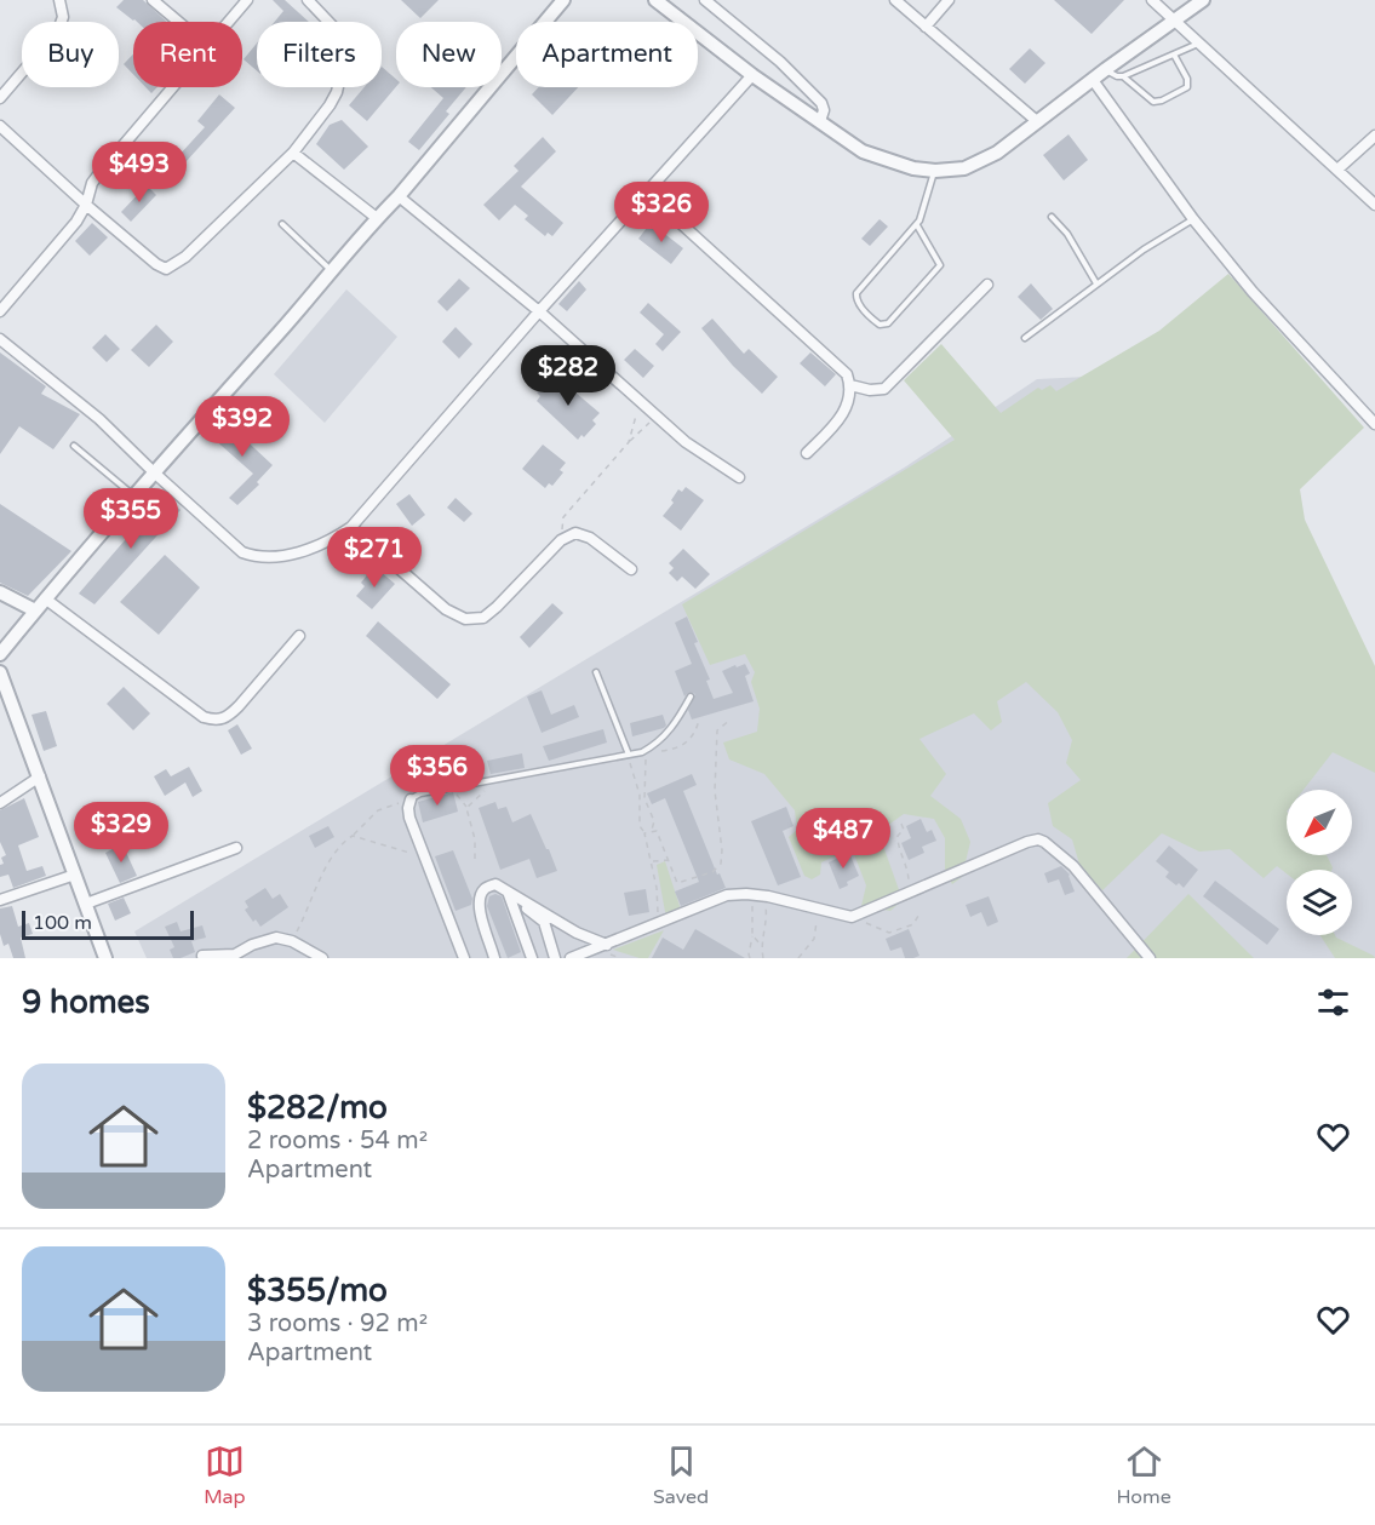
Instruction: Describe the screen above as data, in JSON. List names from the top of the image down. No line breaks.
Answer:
{"scale_bar":"100 m","north":"bottom left","page":{"chip":["Buy","Rent","Filters","New","Apartment"],"price":["$493","$326","$282","$392","$355","$271","$356","$329","$487"],"scale":"100 m","heading":"9 homes","list":[{"name":"$282/mo","note":"2 rooms · 54 m² · Apartment"},{"name":"$355/mo","note":"3 rooms · 92 m² · Apartment"}],"tabs":["Map","Saved","Home"]}}
